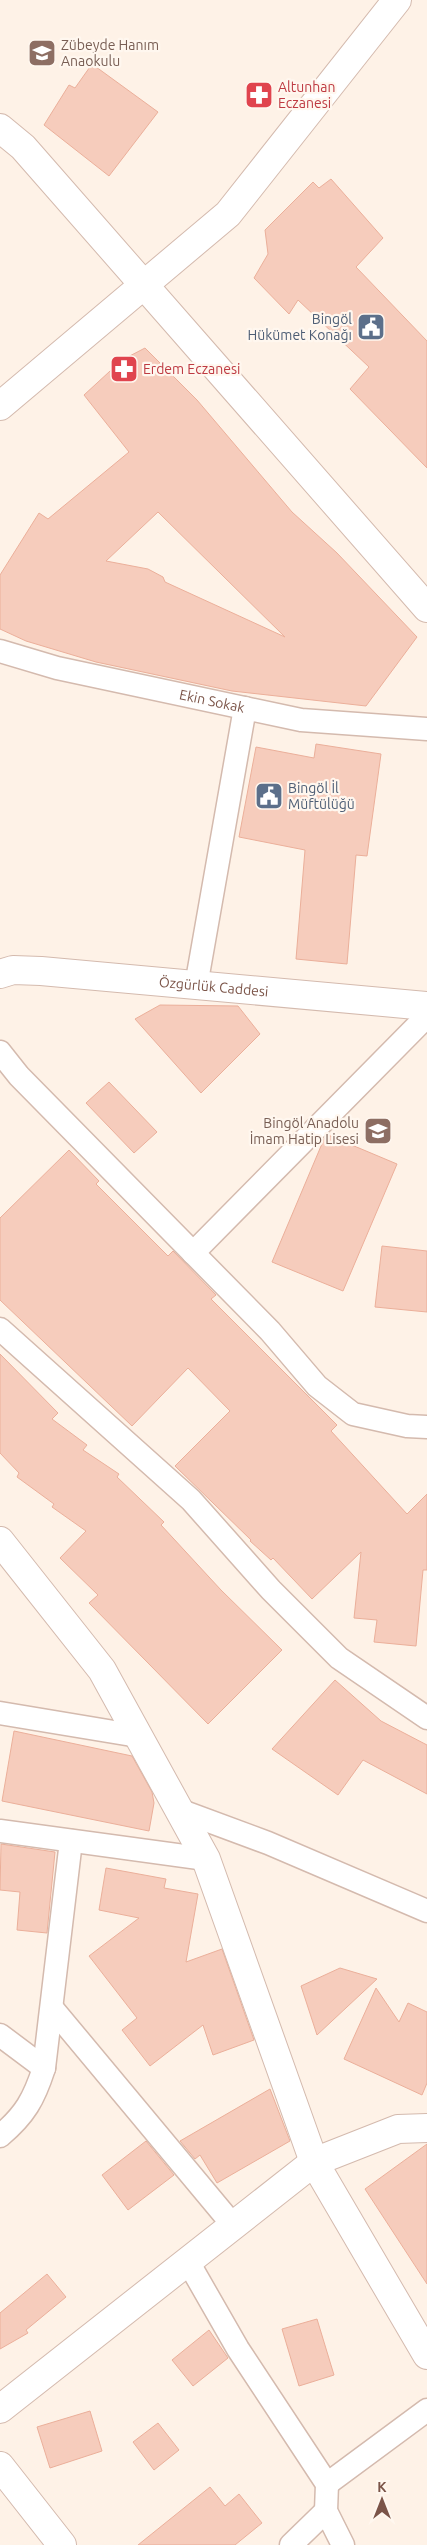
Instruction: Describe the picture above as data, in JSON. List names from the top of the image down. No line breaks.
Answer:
{"streets":{"street":["Ekin Sokak","Özgürlük Caddesi"]},"places":{"school or university":["Zübeyde Hanım Anaokulu","Bingöl Anadolu İmam Hatip Lisesi"],"pharmacy":["Altunhan Eczanesi","Erdem Eczanesi"],"public building":["Bingöl Hükümet Konağı","Bingöl İl Müftülüğü"]},"north":"top"}
